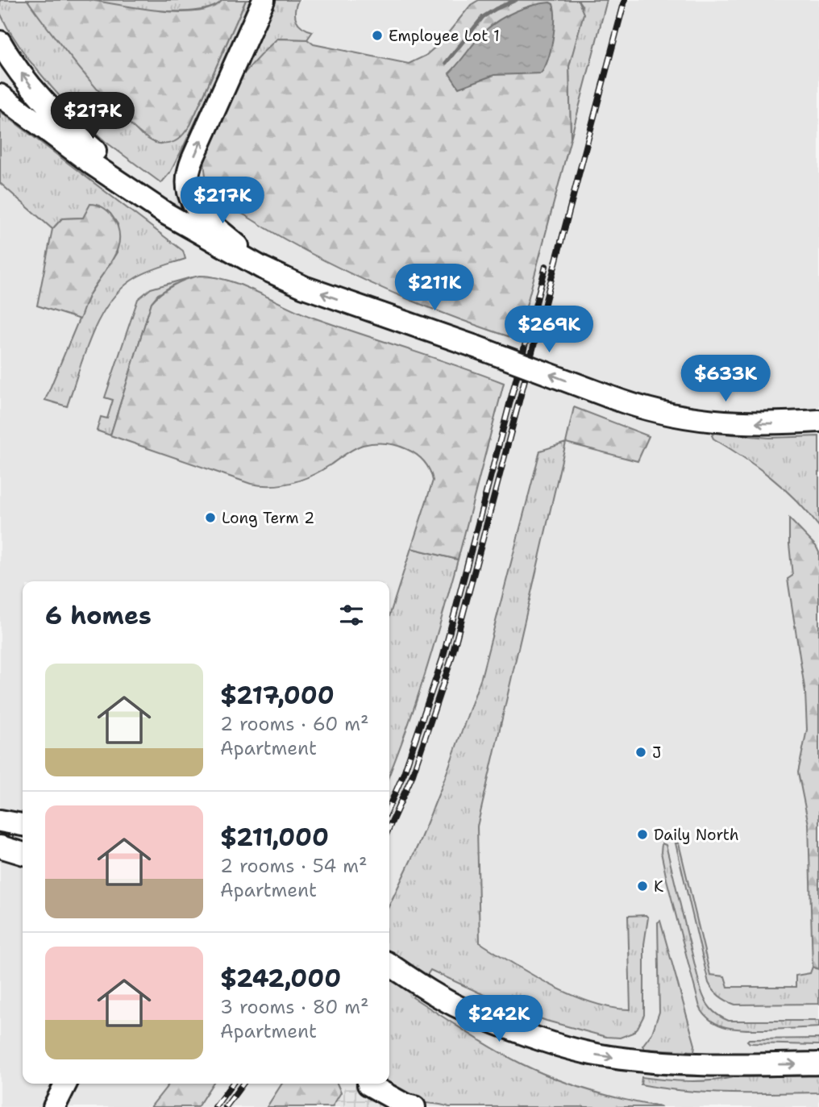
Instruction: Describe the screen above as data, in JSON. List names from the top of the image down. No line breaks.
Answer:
{"places":["Employee Lot 1","Long Term 2","J","Daily North","K"],"page":{"price":["$217K","$217K","$211K","$269K","$633K","$242K"],"heading":"6 homes","list":[{"name":"$217,000","note":"2 rooms · 60 m² · Apartment"},{"name":"$211,000","note":"2 rooms · 54 m² · Apartment"},{"name":"$242,000","note":"3 rooms · 80 m² · Apartment"}]}}
